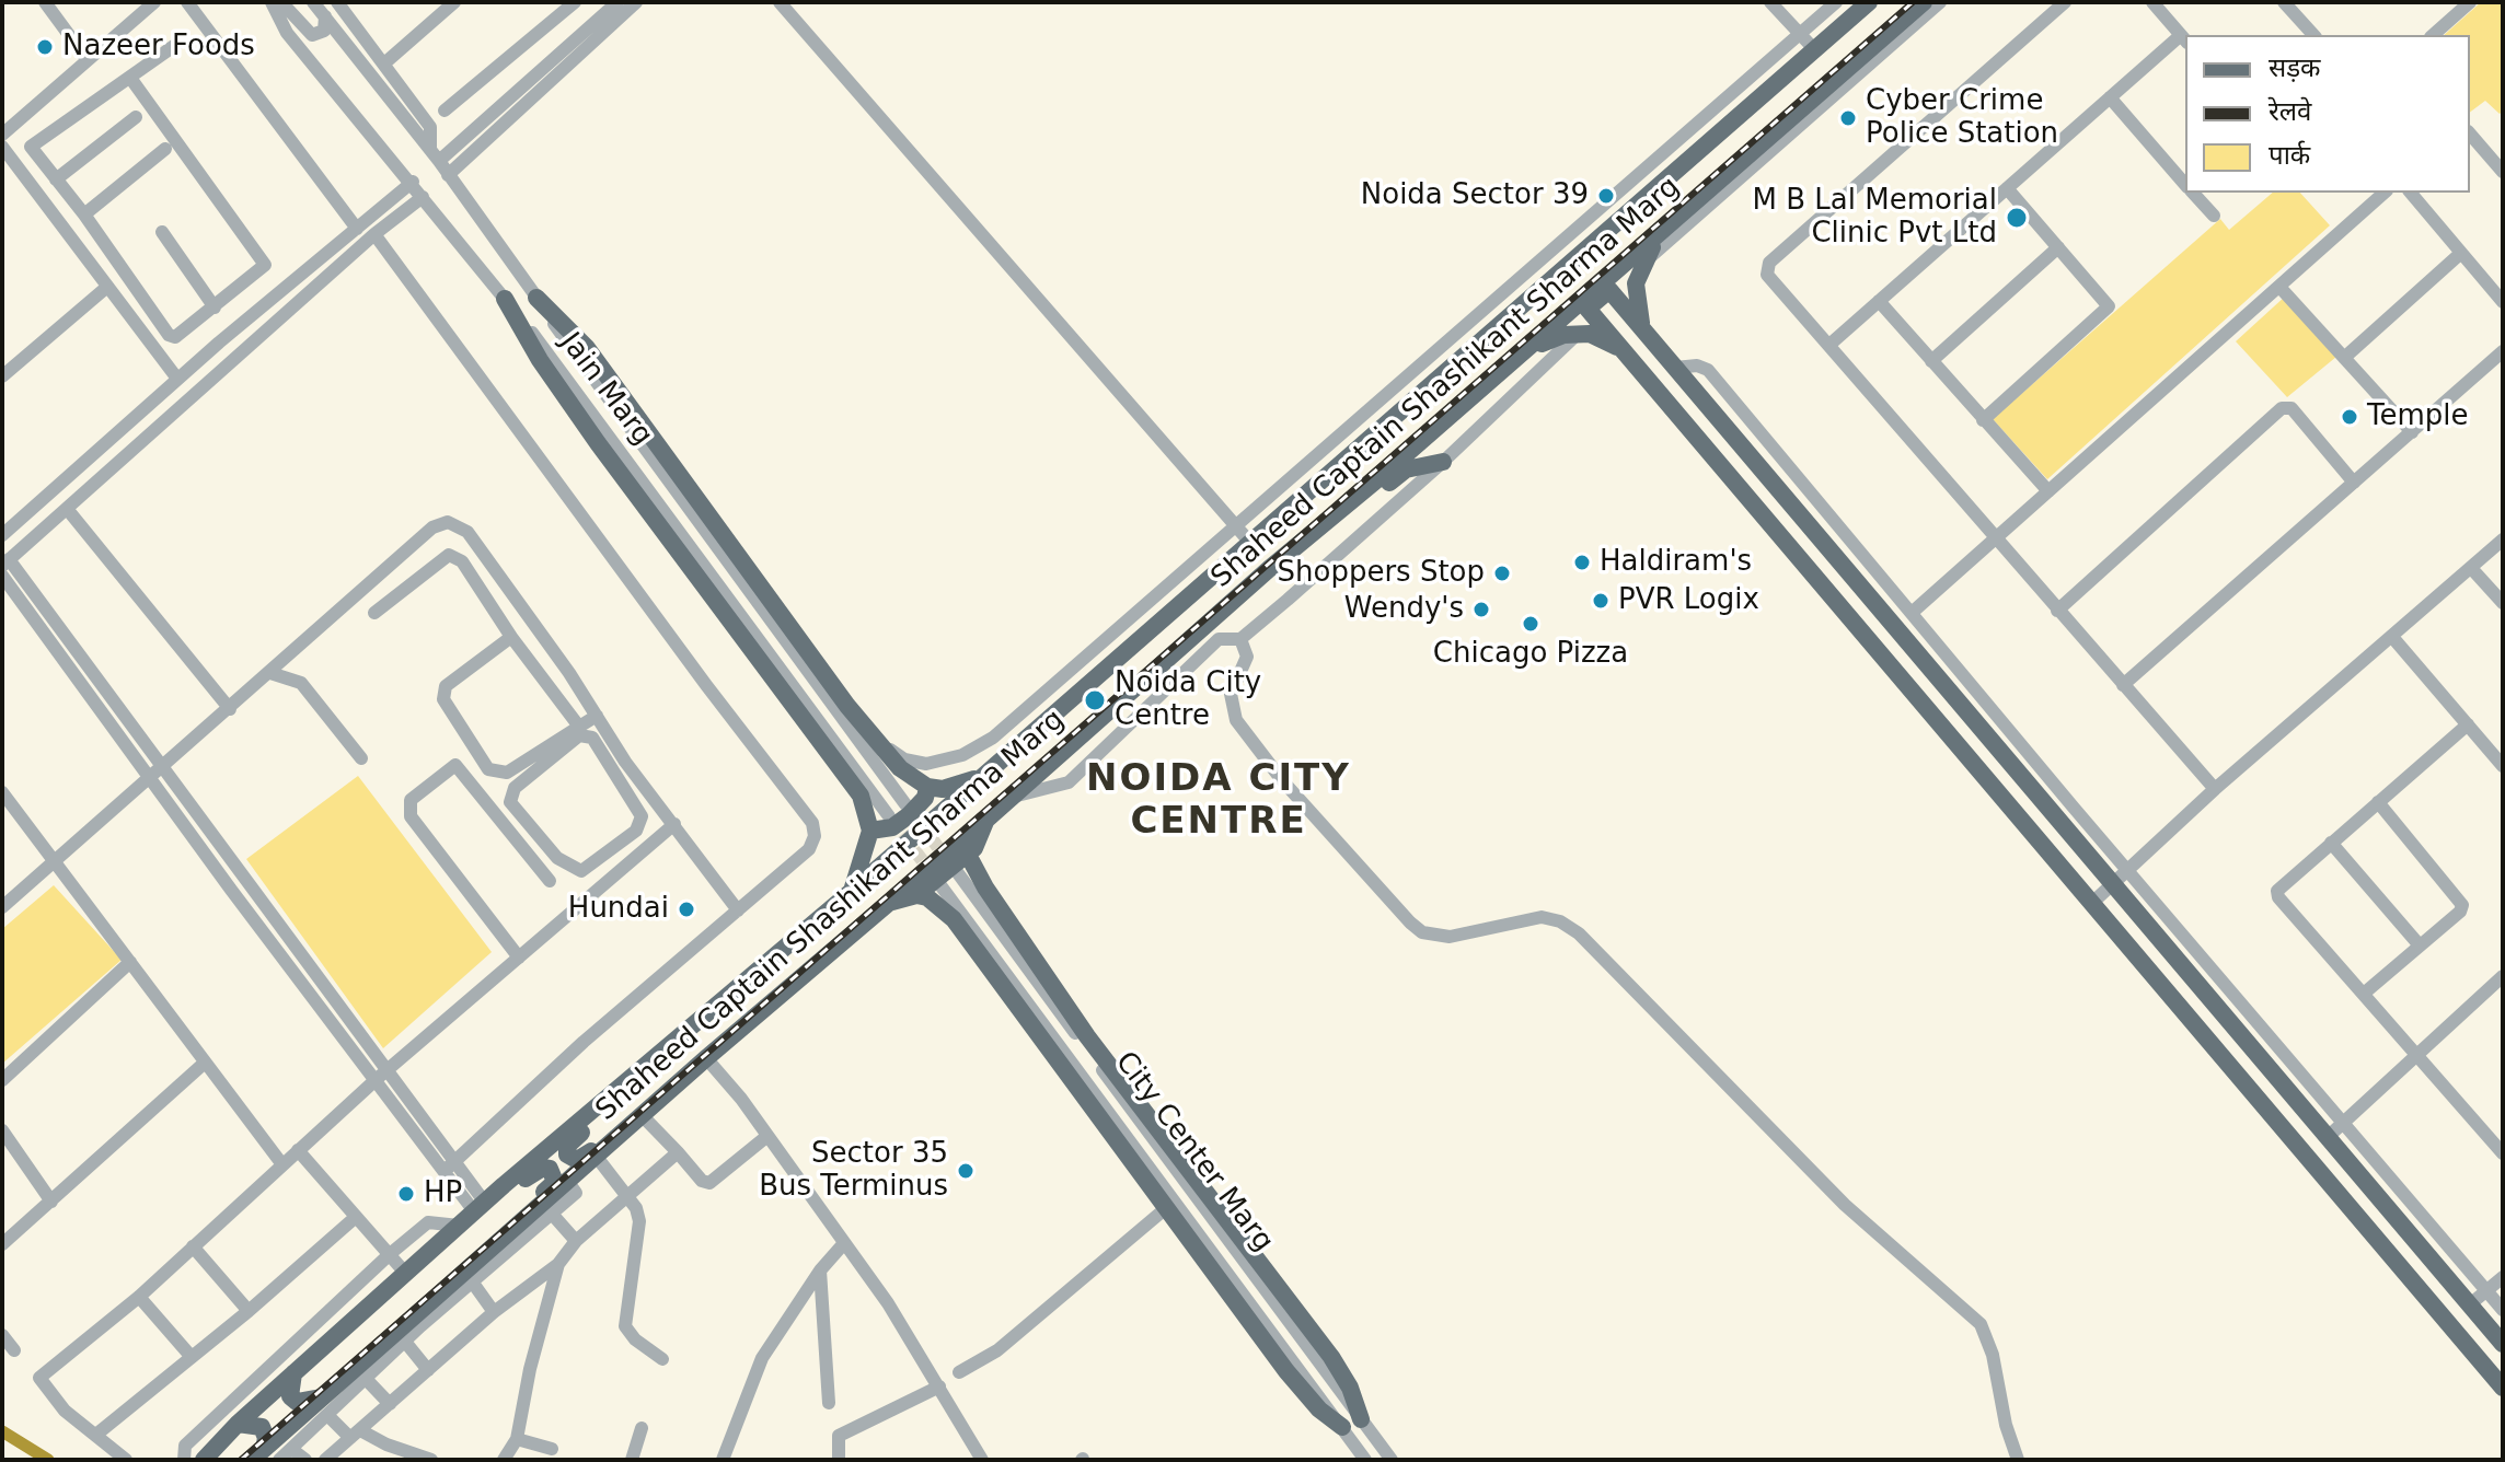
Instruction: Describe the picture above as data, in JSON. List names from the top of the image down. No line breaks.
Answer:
{"streets":{"main road":["Shaheed Captain Shashikant Sharma Marg"],"street":["Jain Marg","City Center Marg"]},"districts":["NOIDA CITY CENTRE"],"places":["Nazeer Foods","Cyber Crime Police Station","Noida Sector 39","M B Lal Memorial Clinic Pvt Ltd","Temple","Haldiram's","Shoppers Stop","PVR Logix","Wendy's","Chicago Pizza","Noida City Centre","Hundai","Sector 35 Bus Terminus","HP"],"legend":["सड़क","रेलवे","पार्क"]}
